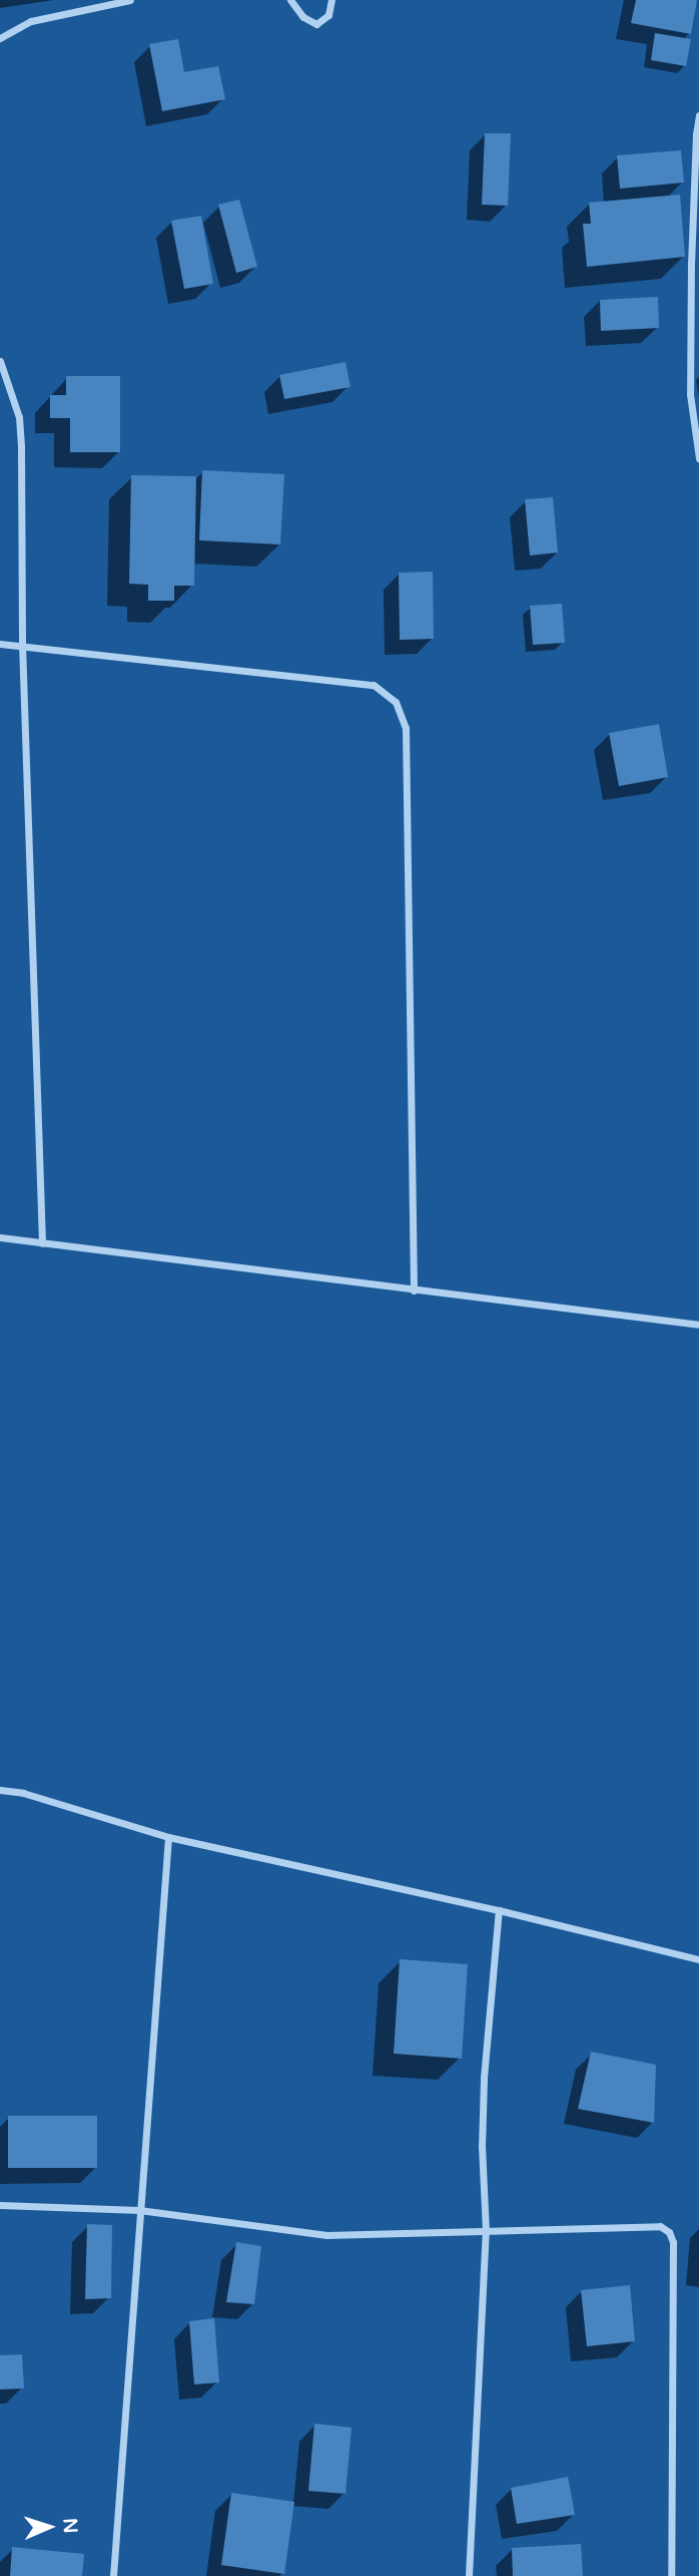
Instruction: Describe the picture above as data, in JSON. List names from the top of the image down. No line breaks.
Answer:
{"north":"right"}
